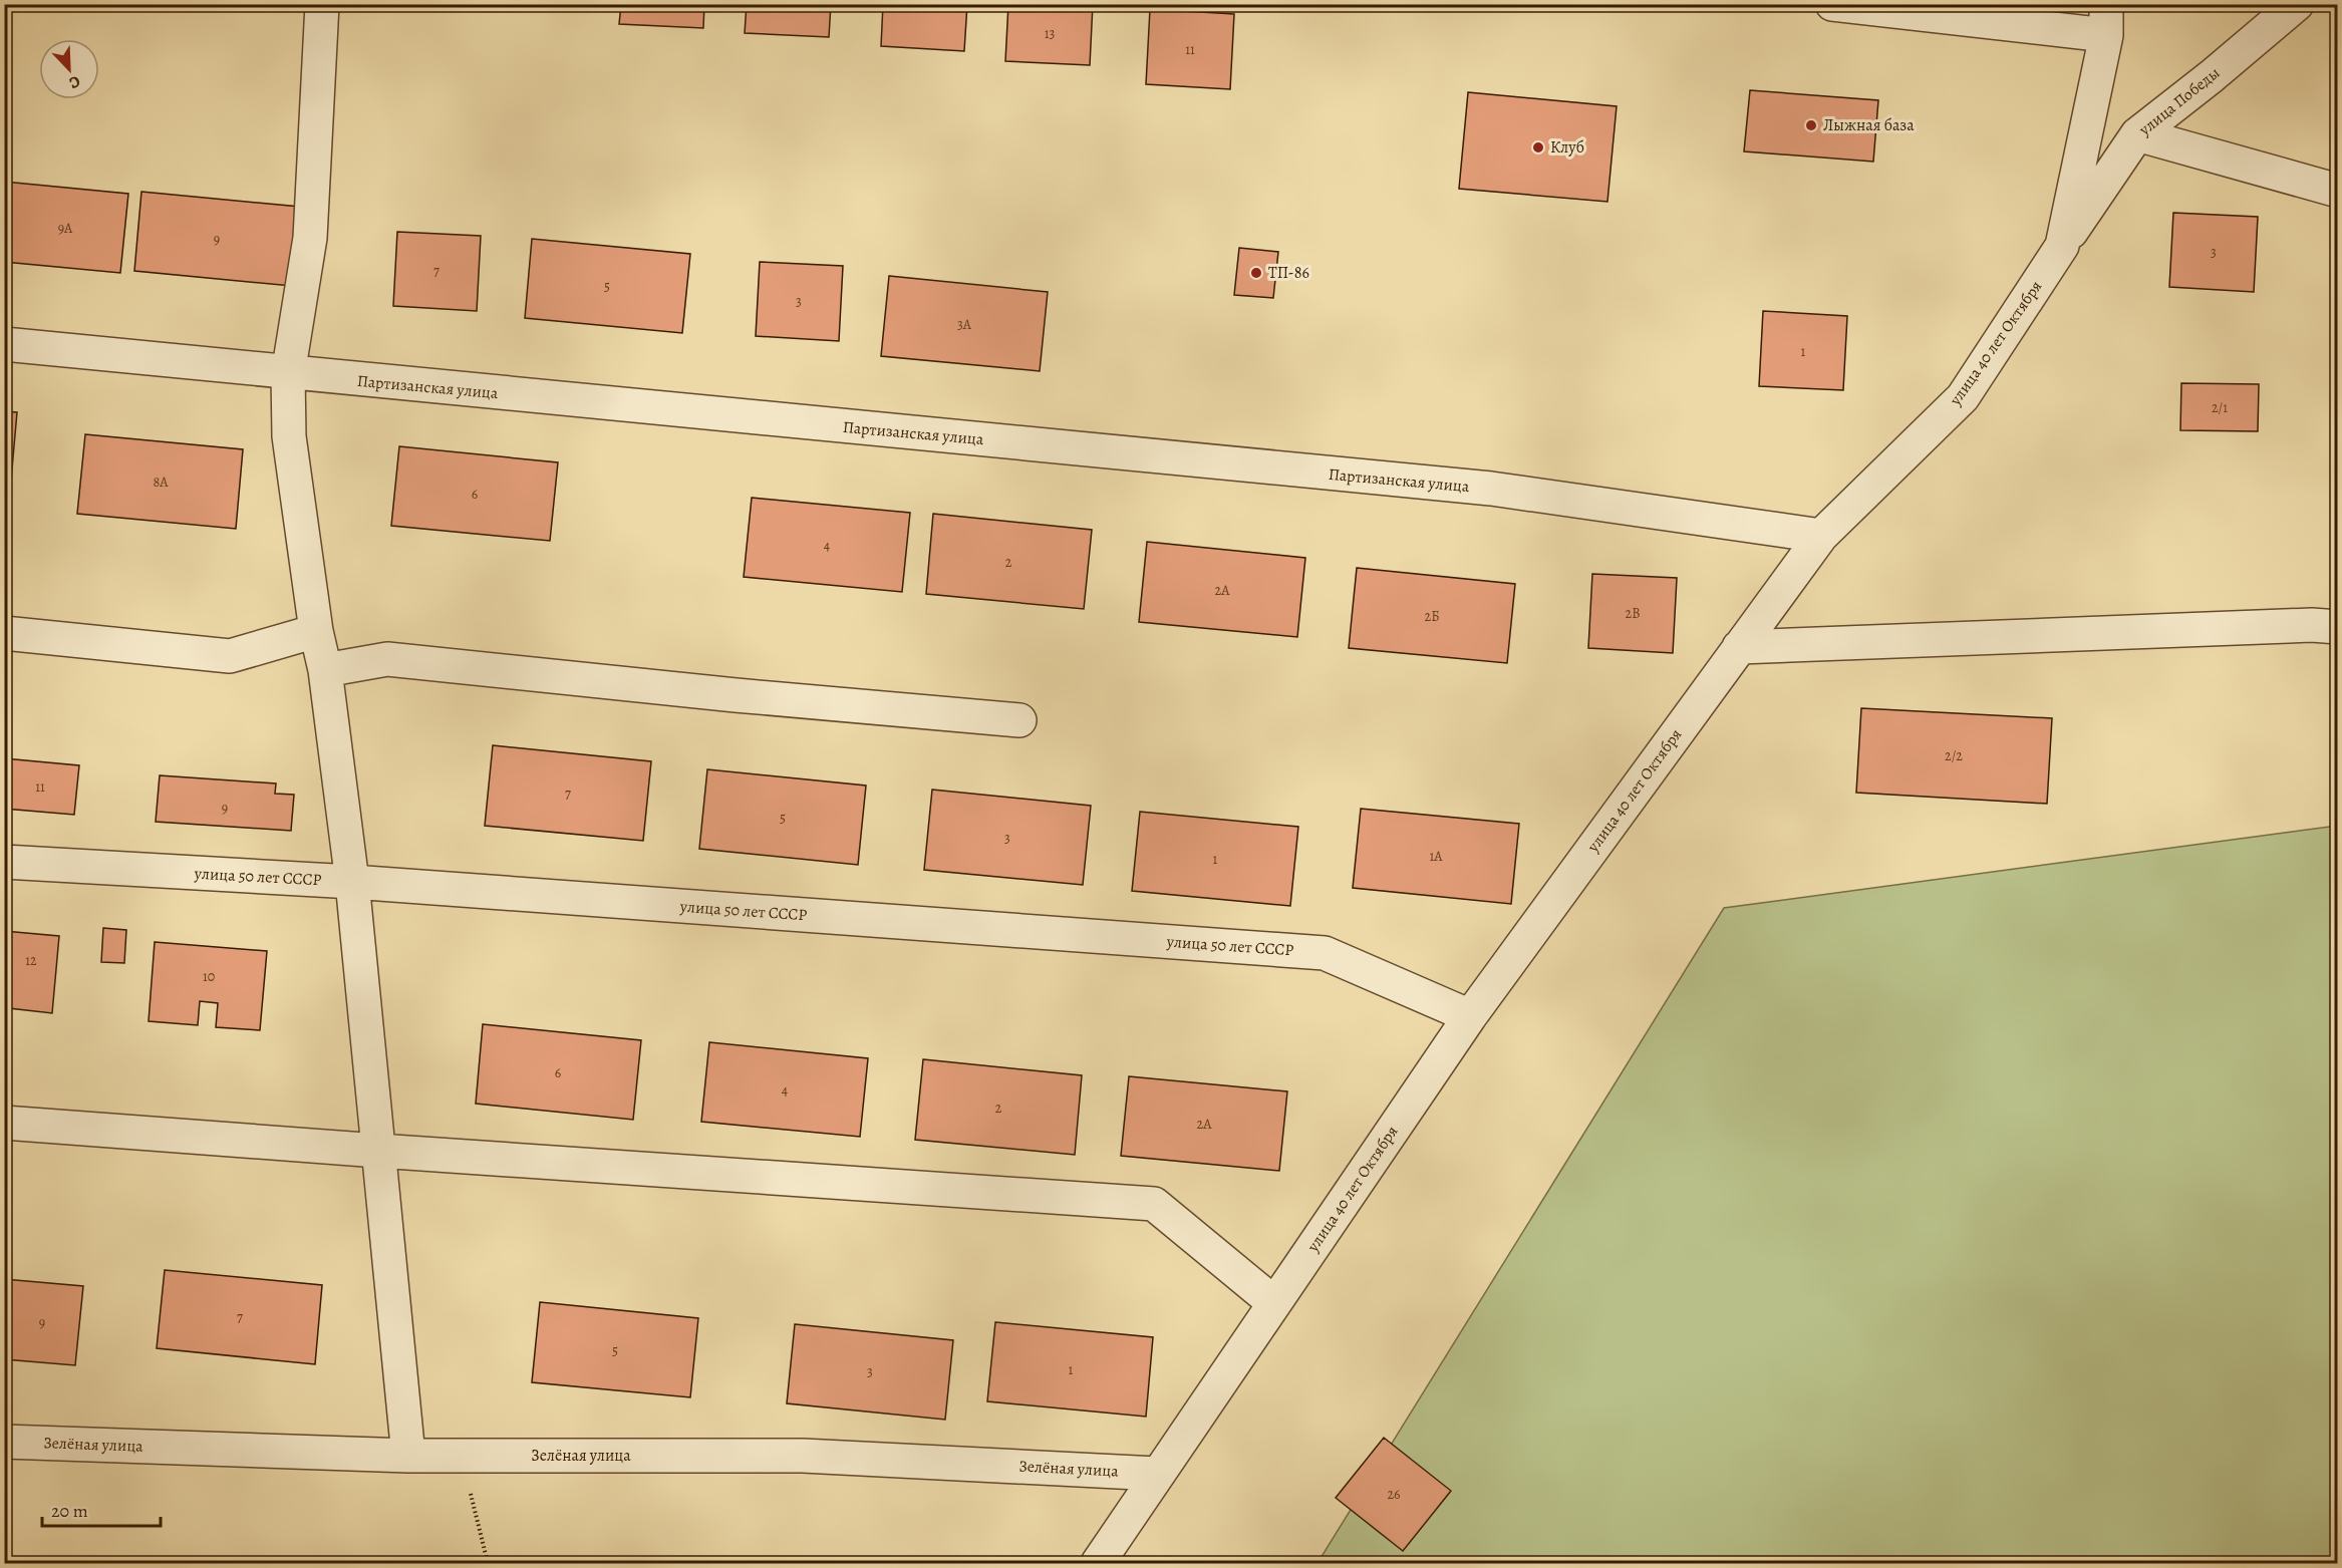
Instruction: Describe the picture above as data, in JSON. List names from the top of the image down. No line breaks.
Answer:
{"streets":{"street":["улица Победы","улица 40 лет Октября","Партизанская улица","улица 50 лет СССР","Зелёная улица"]},"crossings":[["улица Победы","улица 40 лет Октября"],["улица 40 лет Октября","Партизанская улица"],["улица 40 лет Октября","улица 50 лет СССР"],["улица 40 лет Октября","Зелёная улица"]],"places":["Лыжная база","Клуб","ТП-86"],"house_numbers":["13","11","9А","9","3","7","5","3","3А","1","2/1","8А","6","4","2","2А","2В","2Б","2/2","11","7","9","5","3","1А","1","12","10","6","4","2","2А","7","9","5","1","3","26"],"scale_bar":"20 m","north":"bottom right"}
